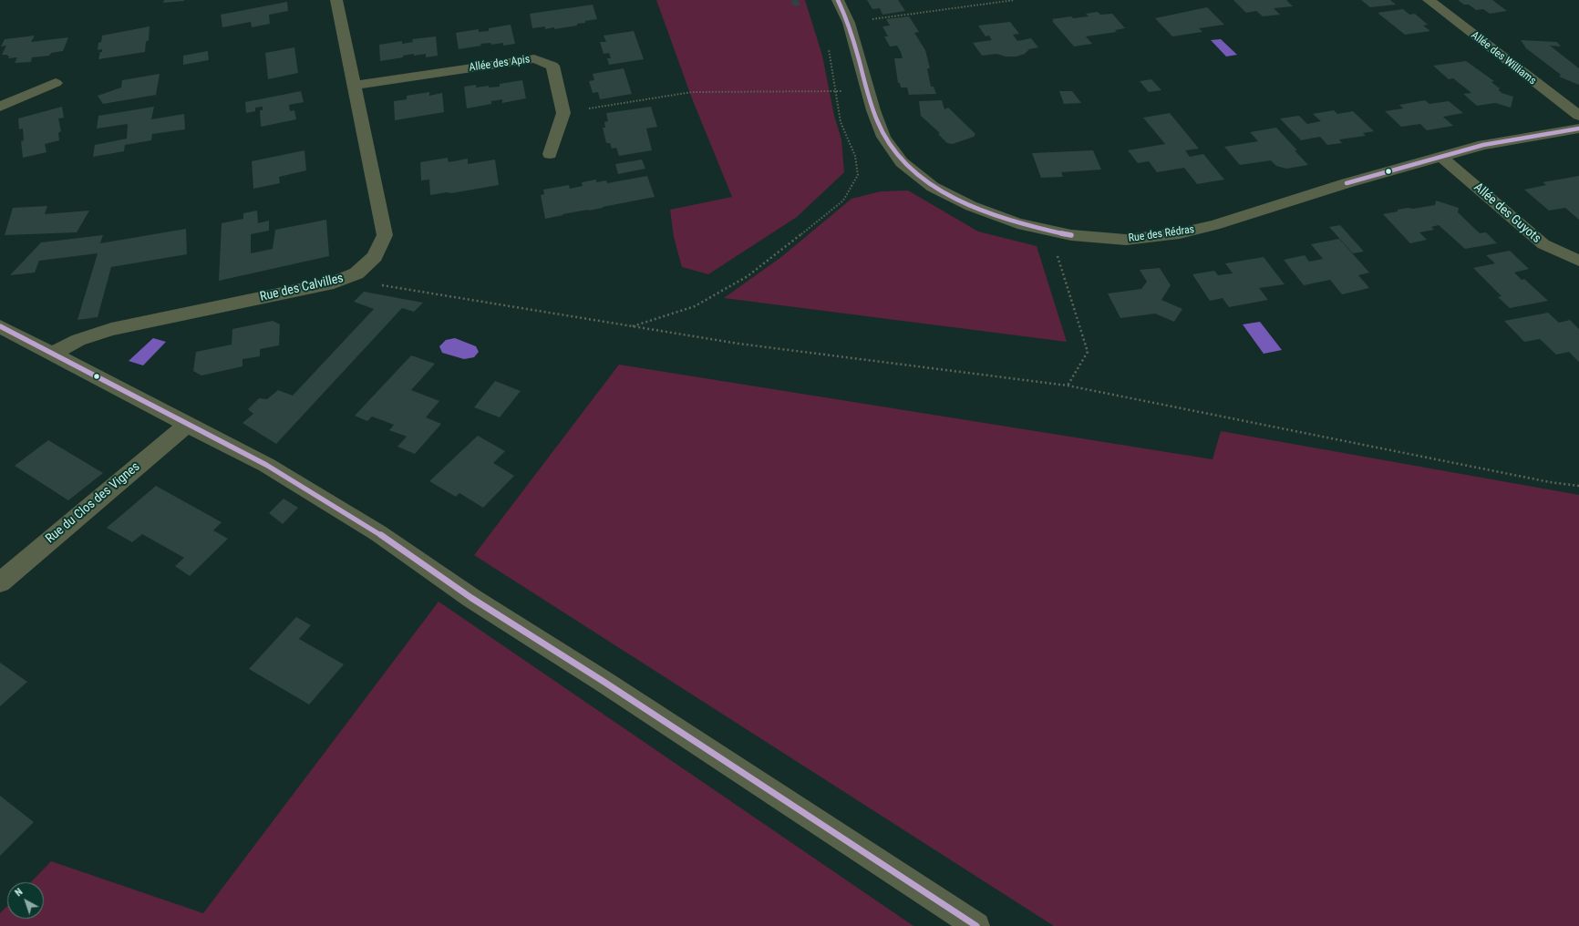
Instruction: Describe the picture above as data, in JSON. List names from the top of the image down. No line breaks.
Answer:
{"streets":{"street":["Allée des Williams","Allée des Apis","Allée des Guyots","Rue des Rédras","Rue des Calvilles","Rue du Clos des Vignes"]},"crossings":[["Allée des Apis","Rue des Calvilles"],["Allée des Guyots","Rue des Rédras"]],"north":"top left"}
